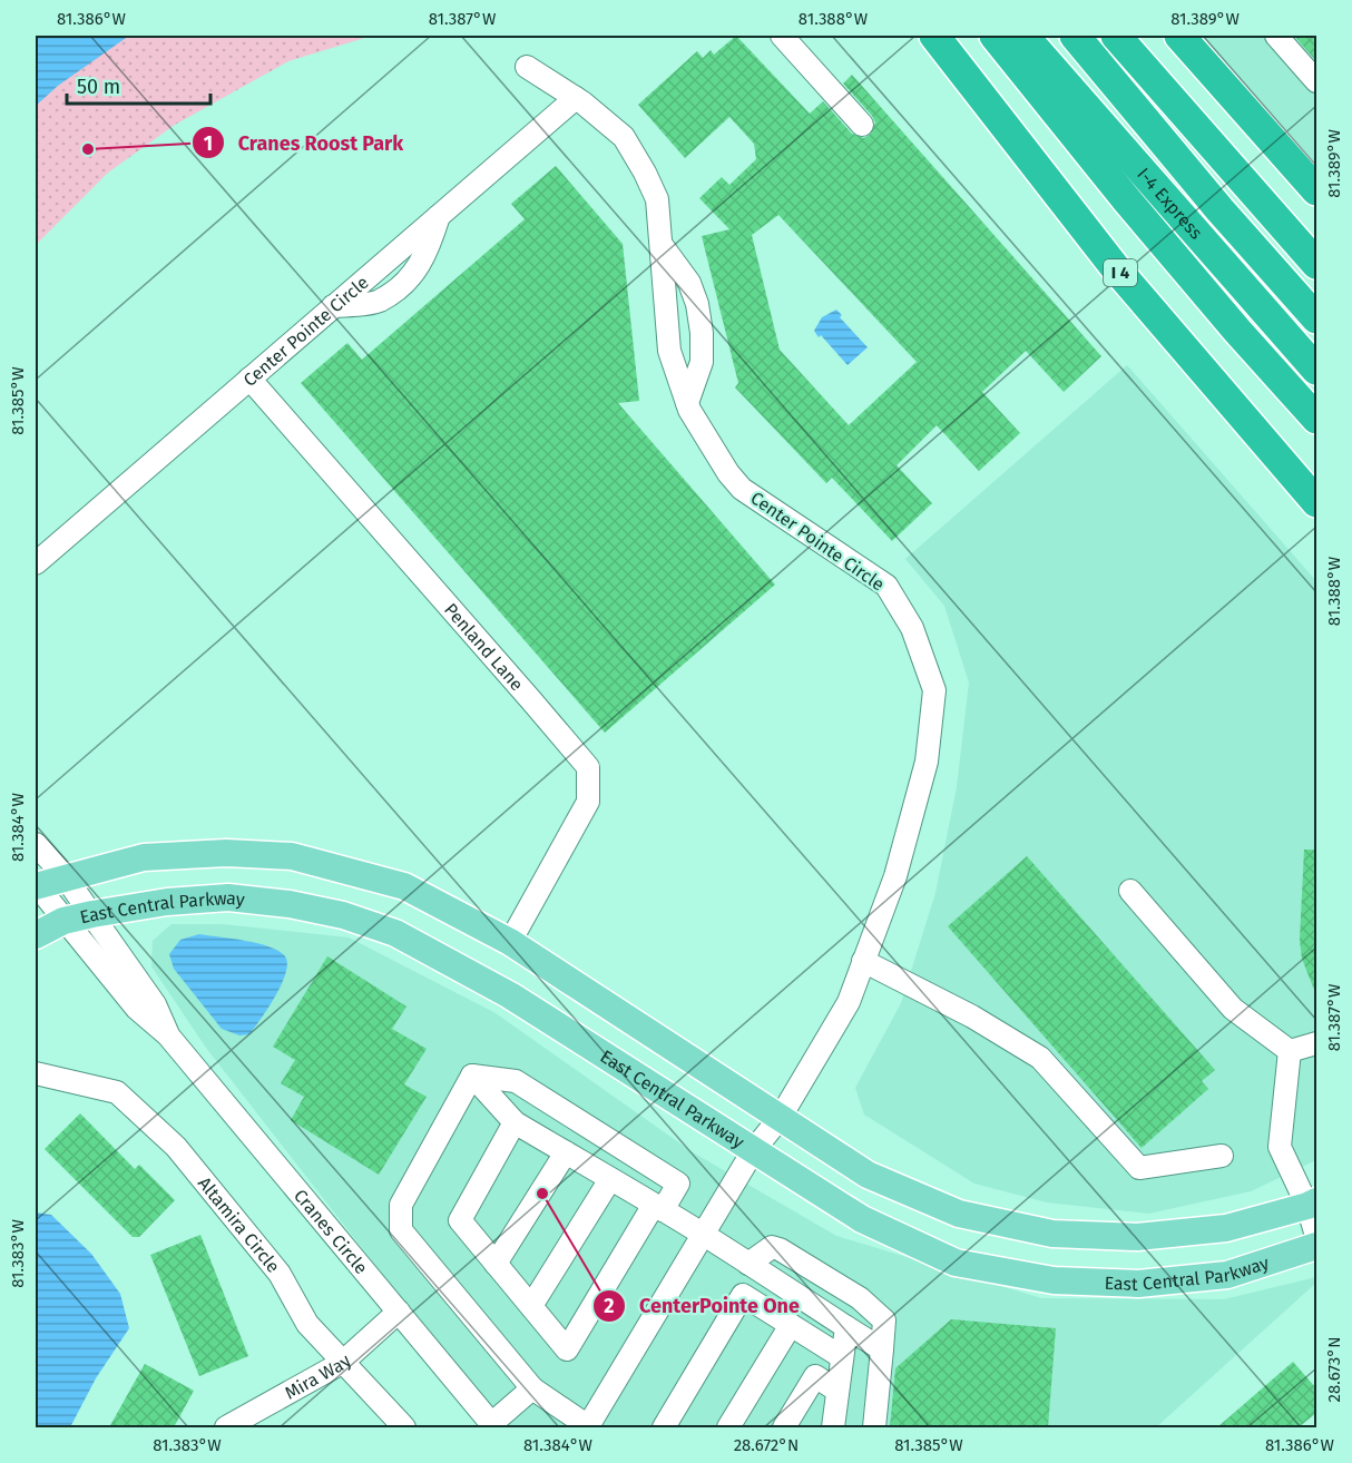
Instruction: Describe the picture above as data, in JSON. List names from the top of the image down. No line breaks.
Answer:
{"streets":{"highway":["I-4 Express","I 4"],"main road":["East Central Parkway"],"street":["Center Pointe Circle","Penland Lane","Altamira Circle","Cranes Circle","Mira Way"]},"crossings":[["Center Pointe Circle","Penland Lane"],["Center Pointe Circle","East Central Parkway"],["Penland Lane","East Central Parkway"],["East Central Parkway","Cranes Circle"],["Altamira Circle","Mira Way"],["Cranes Circle","Mira Way"]],"places":["Cranes Roost Park","CenterPointe One"],"scale_bar":"50 m","coordinates":["81.386°W","81.387°W","81.388°W","81.389°W","81.385°W","81.384°W","81.383°W","28.673°N","28.672°N"]}
